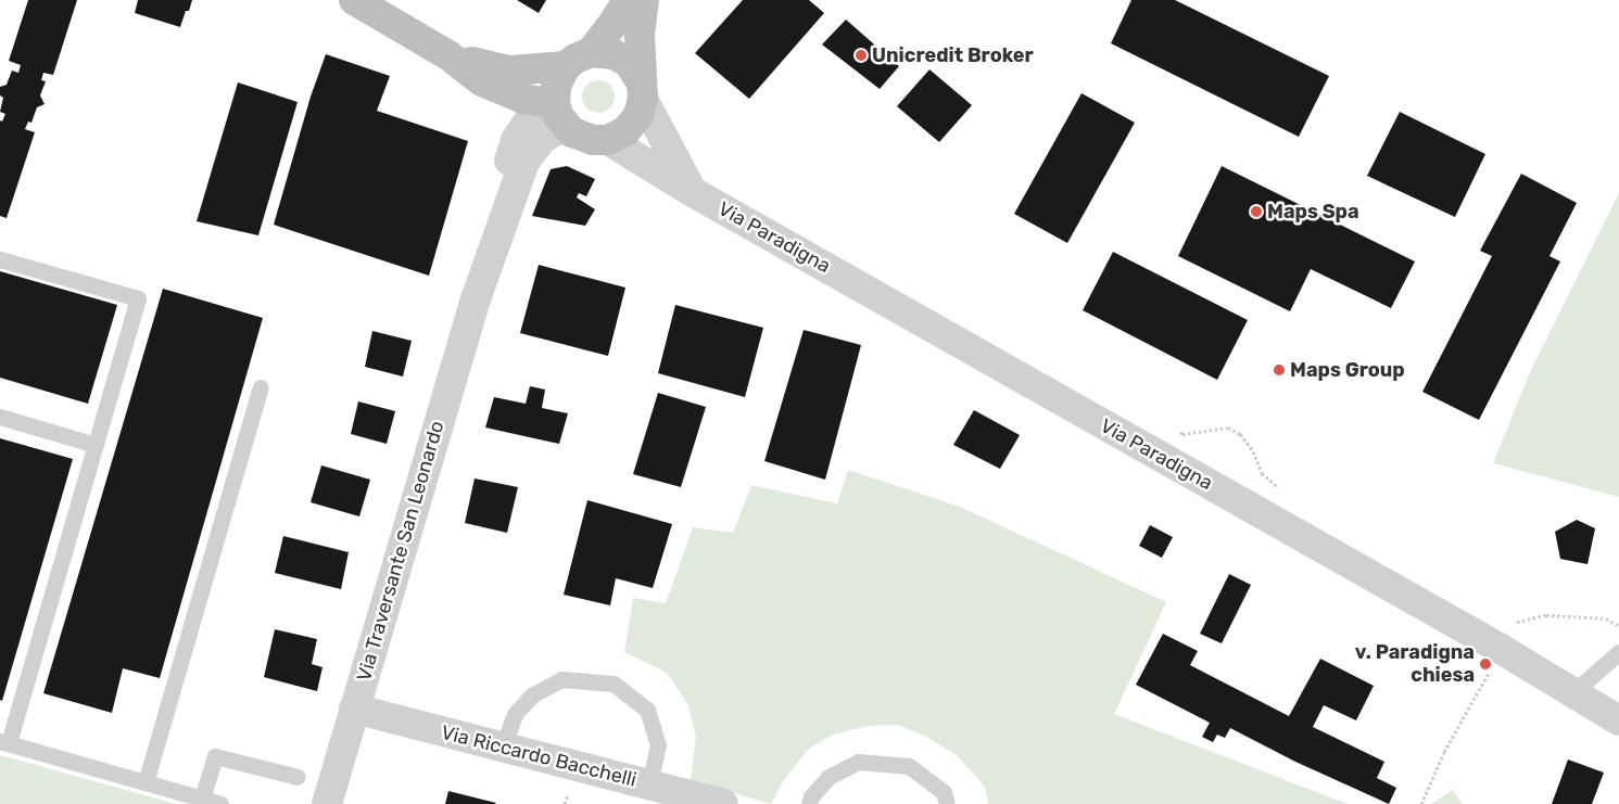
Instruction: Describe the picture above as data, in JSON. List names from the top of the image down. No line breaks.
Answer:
{"streets":{"street":["Via Paradigna","Via Traversante San Leonardo","Via Riccardo Bacchelli"]},"crossings":[["Via Paradigna","Via Traversante San Leonardo"],["Via Traversante San Leonardo","Via Riccardo Bacchelli"]],"places":["Unicredit Broker","Maps Spa","Maps Group","v. Paradigna chiesa"]}
